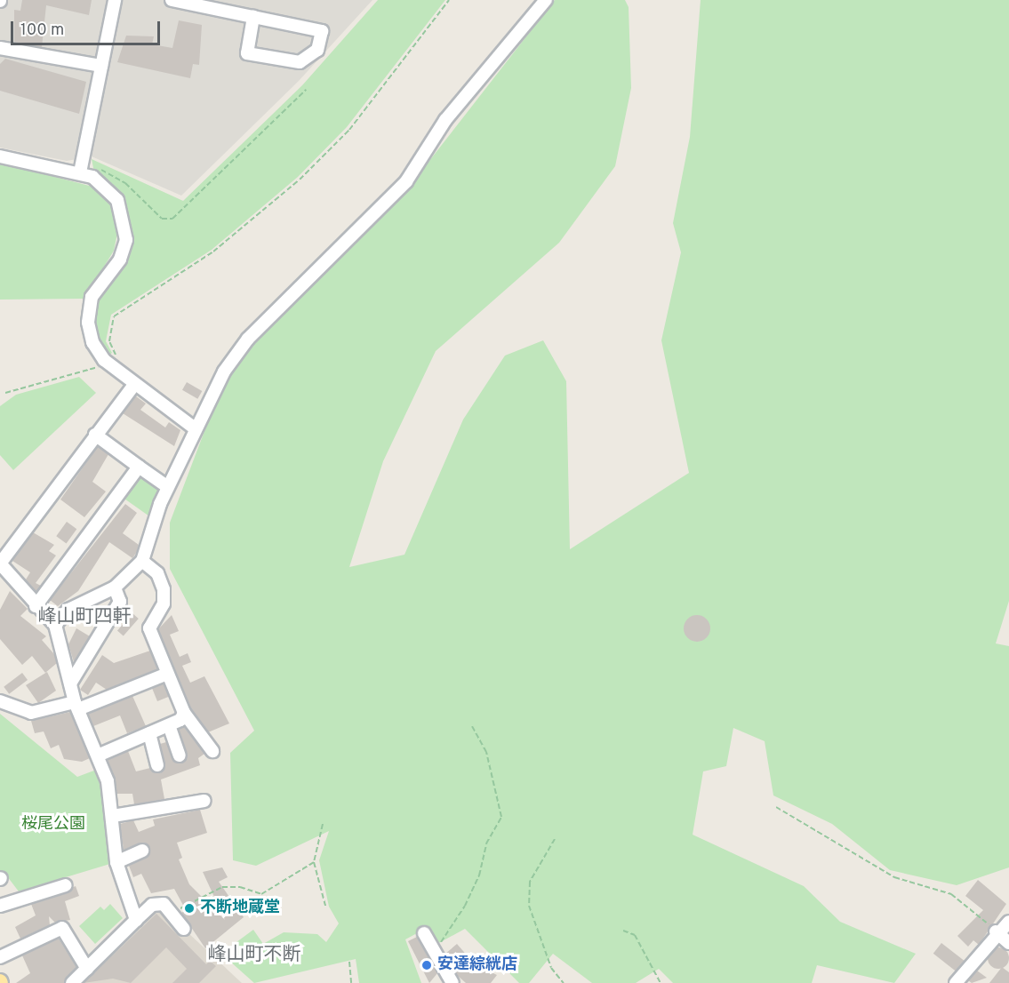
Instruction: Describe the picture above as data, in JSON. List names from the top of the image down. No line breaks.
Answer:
{"districts":["峰山町四軒","峰山町不断"],"parks":["桜尾公園"],"places":["不断地蔵堂","安達綜絖店"],"scale_bar":"100 m"}
